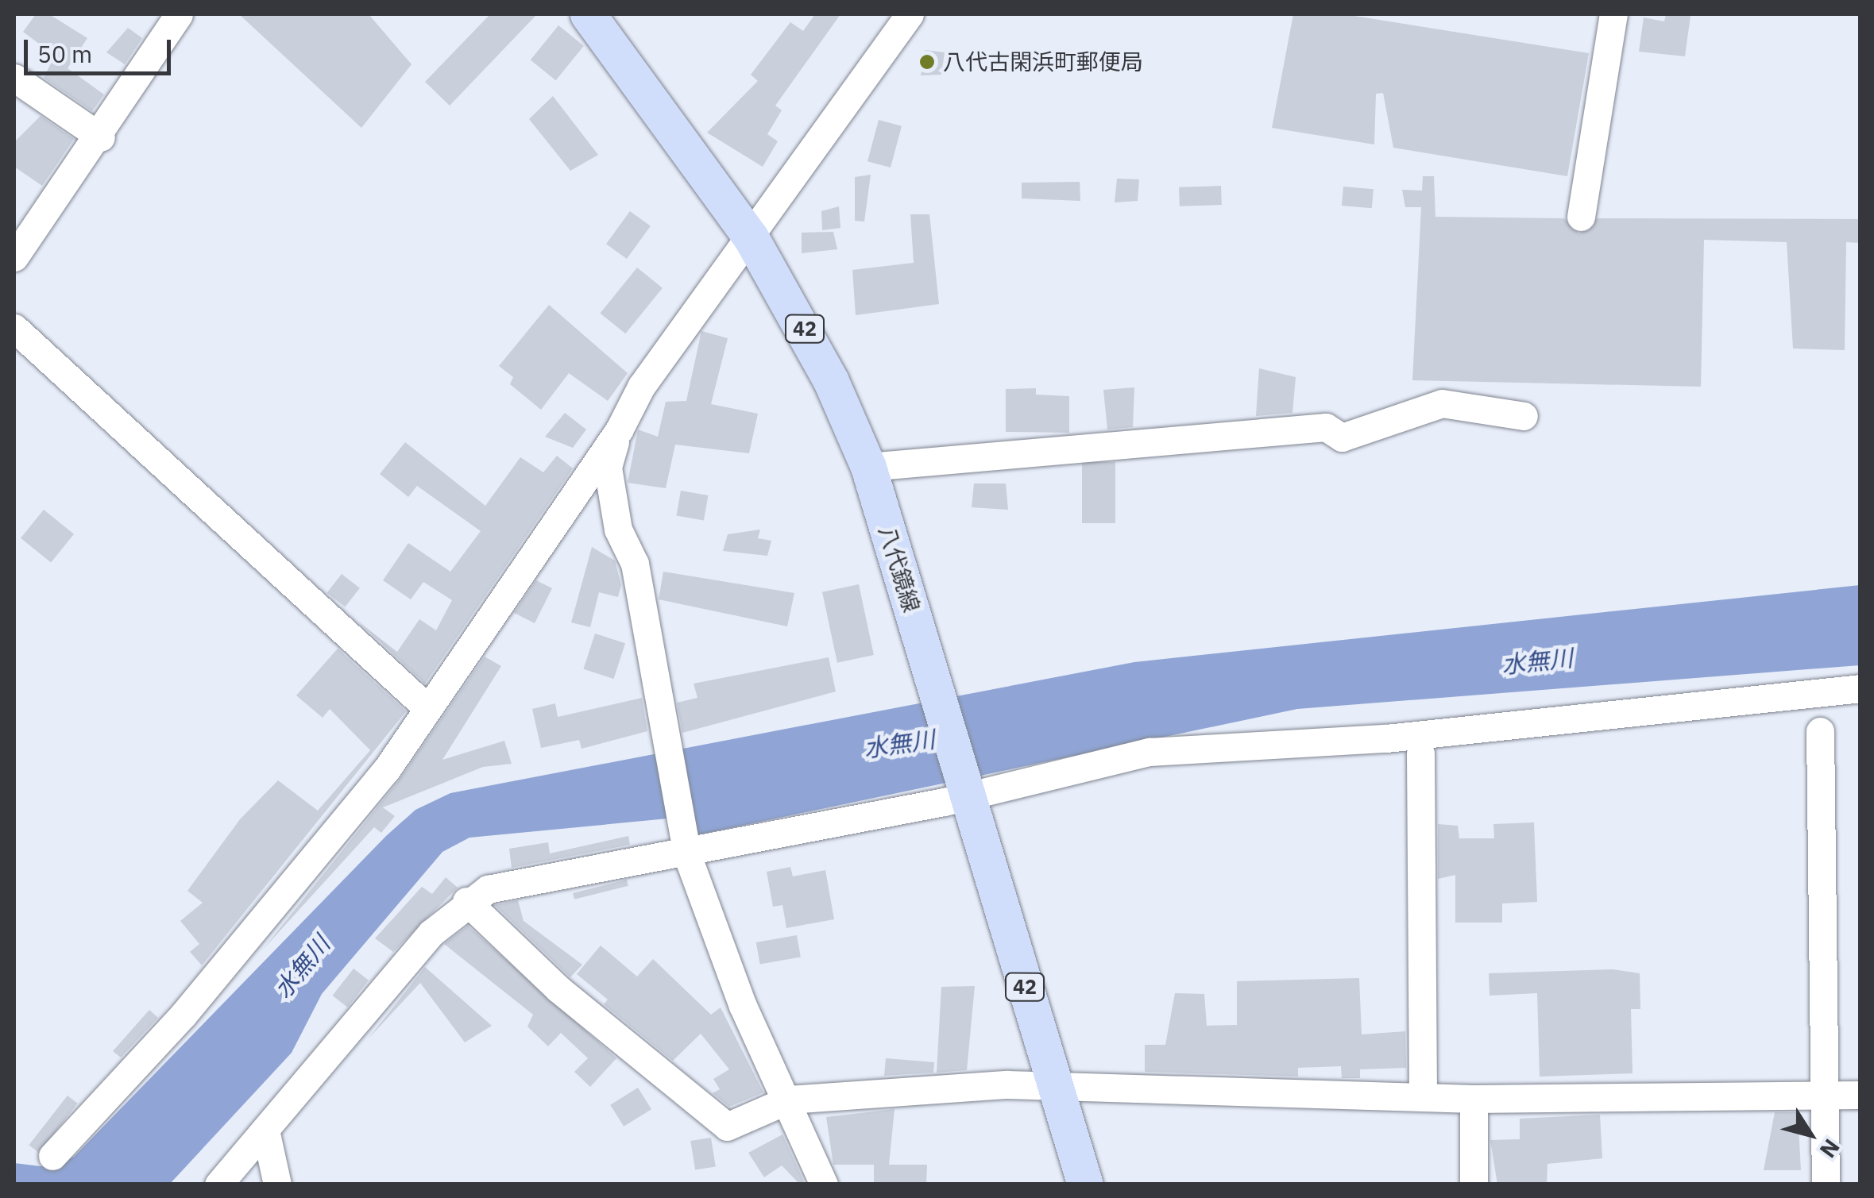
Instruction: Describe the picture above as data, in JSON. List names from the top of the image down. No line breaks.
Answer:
{"streets":{"main road":["42","八代鏡線"]},"water":["水無川"],"places":["八代古閑浜町郵便局"],"scale_bar":"50 m","north":"bottom right"}
